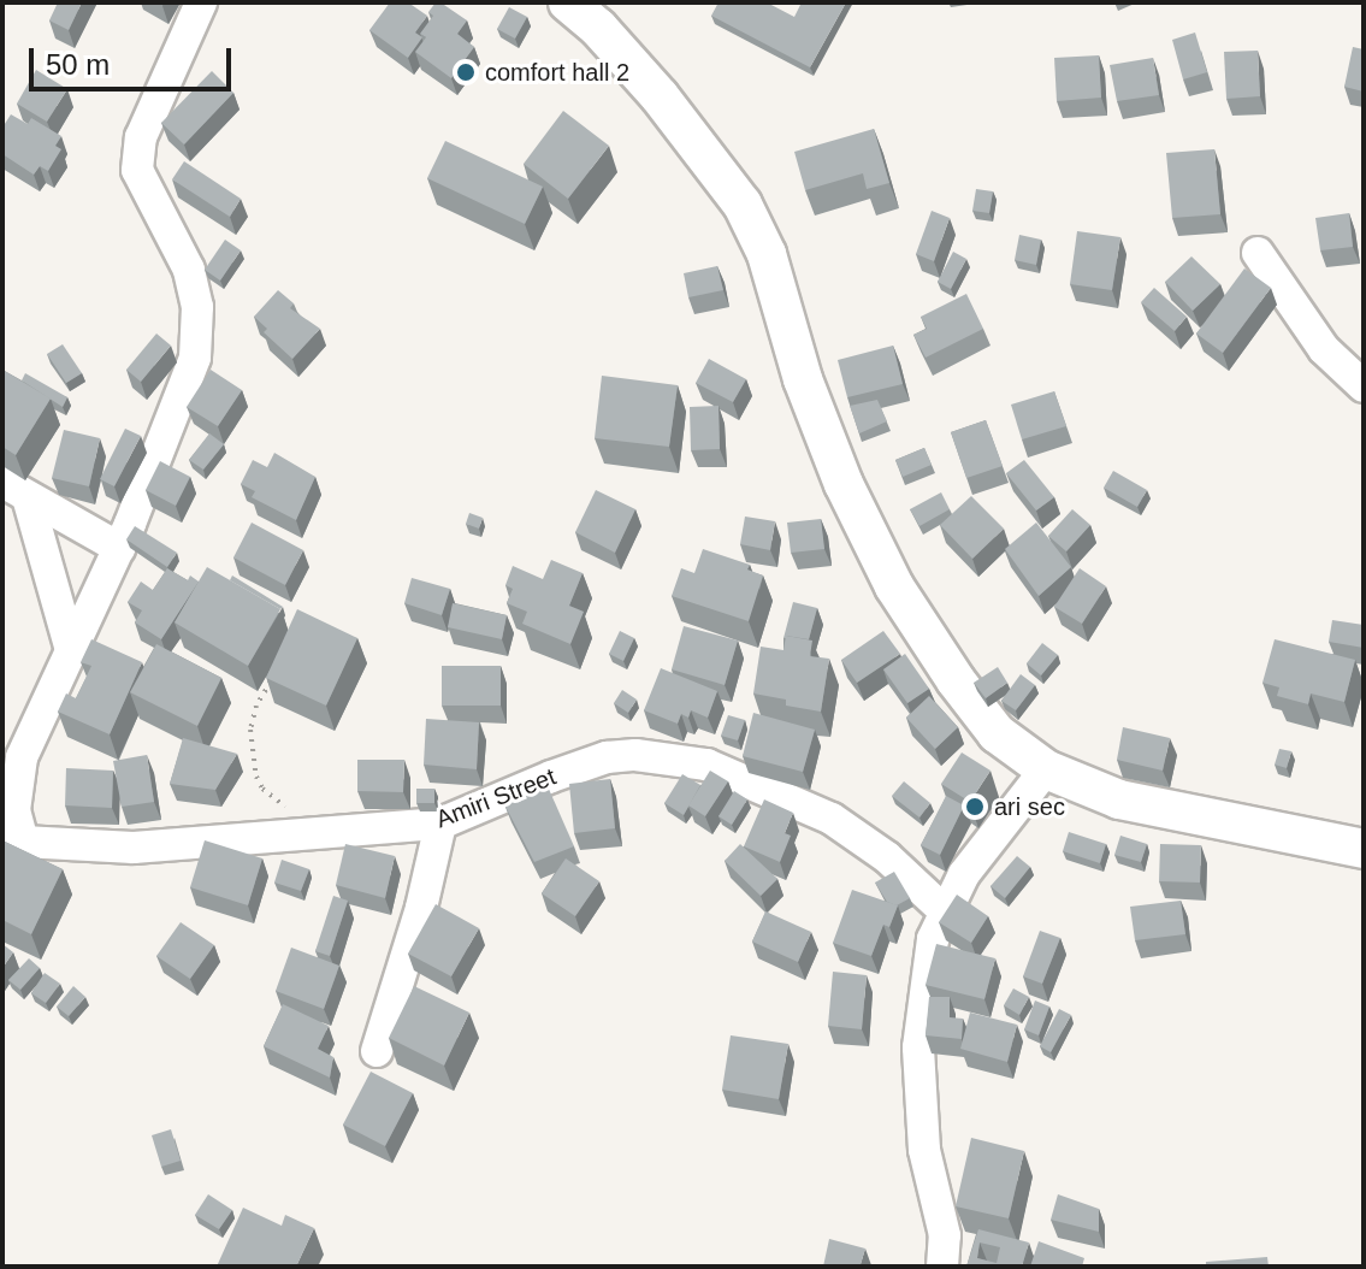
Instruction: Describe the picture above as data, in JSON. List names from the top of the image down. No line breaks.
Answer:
{"streets":{"street":["Amiri Street"]},"places":["comfort hall 2","ari sec"],"scale_bar":"50 m"}
